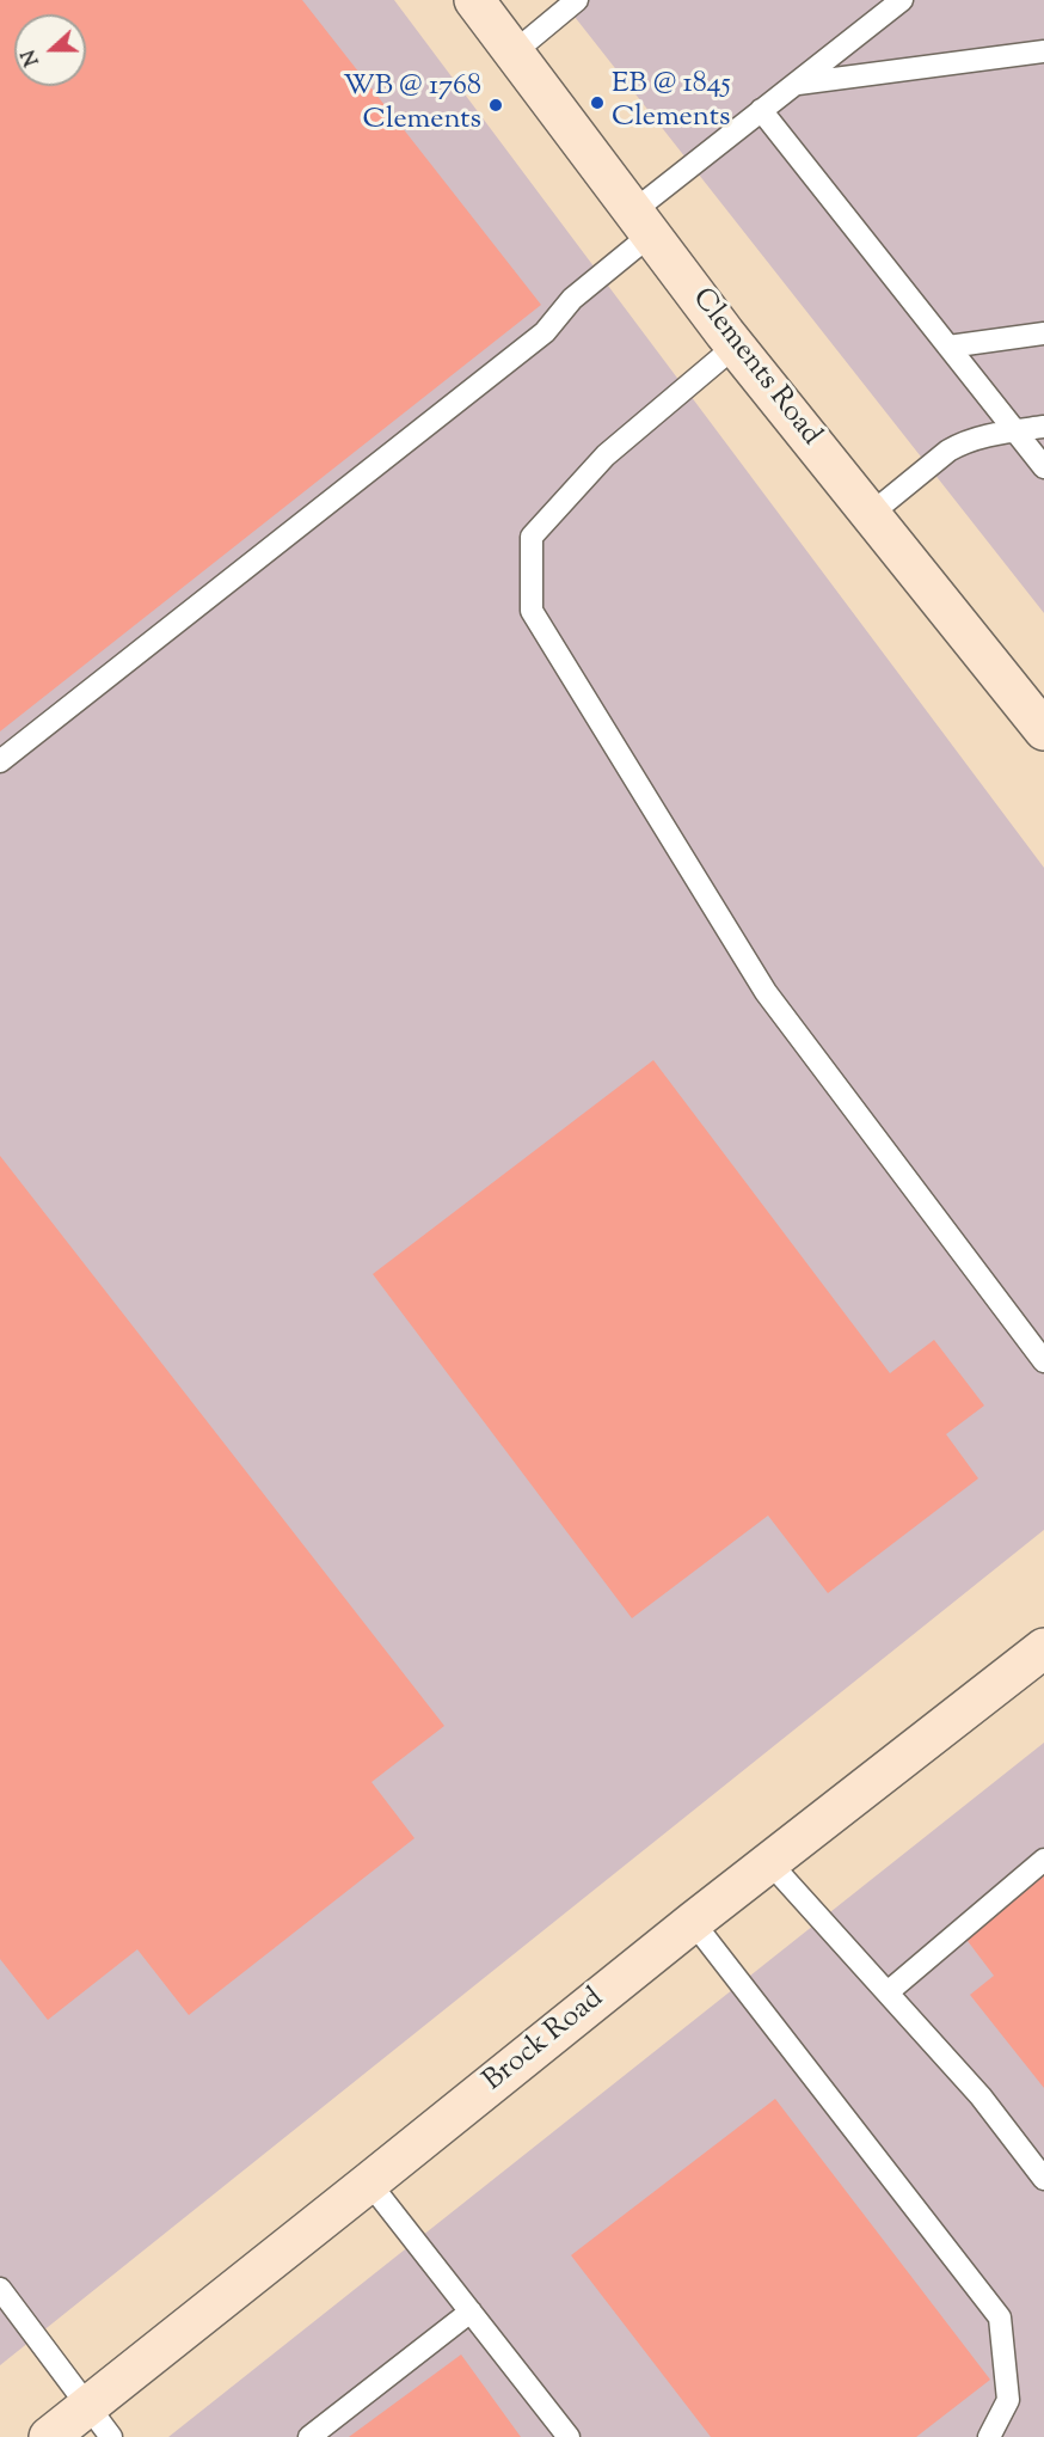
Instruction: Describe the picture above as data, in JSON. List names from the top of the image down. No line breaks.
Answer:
{"streets":{"main road":["Clements Road","Brock Road"]},"places":["EB @ 1845 Clements","WB @ 1768 Clements"],"north":"left"}
